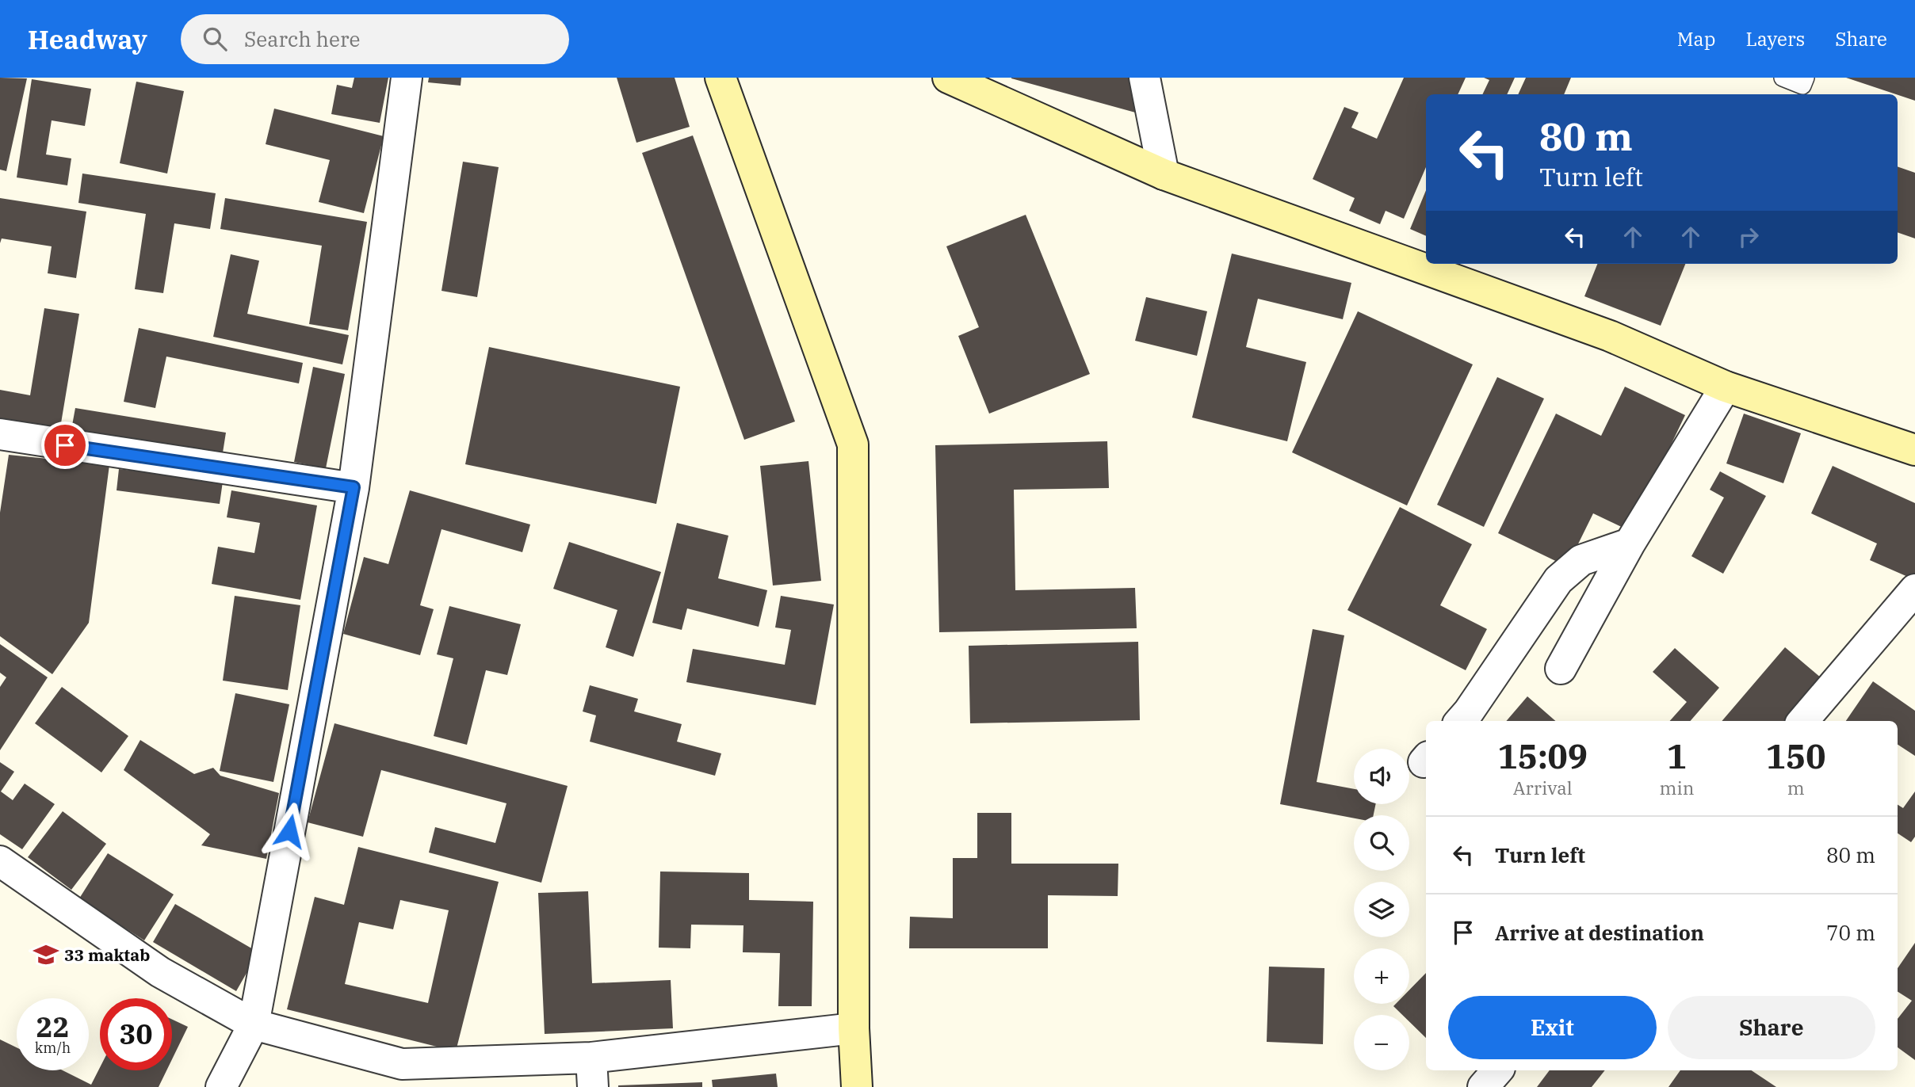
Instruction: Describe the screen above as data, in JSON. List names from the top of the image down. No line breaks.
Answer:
{"places":{"school or university":["33 maktab"]},"page":{"header":"Headway","search":"Search here","nav":["Map","Layers","Share"],"turn":["80 m","Turn left"],"eta":["15:09","Arrival","1","min","150","m"],"map_buttons":["+","−"],"list":[{"name":"Turn left","value":"80 m"},{"name":"Arrive at destination","value":"70 m"}],"buttons":["Exit","Share"],"speed":"22 km/h","limit":"30"}}
